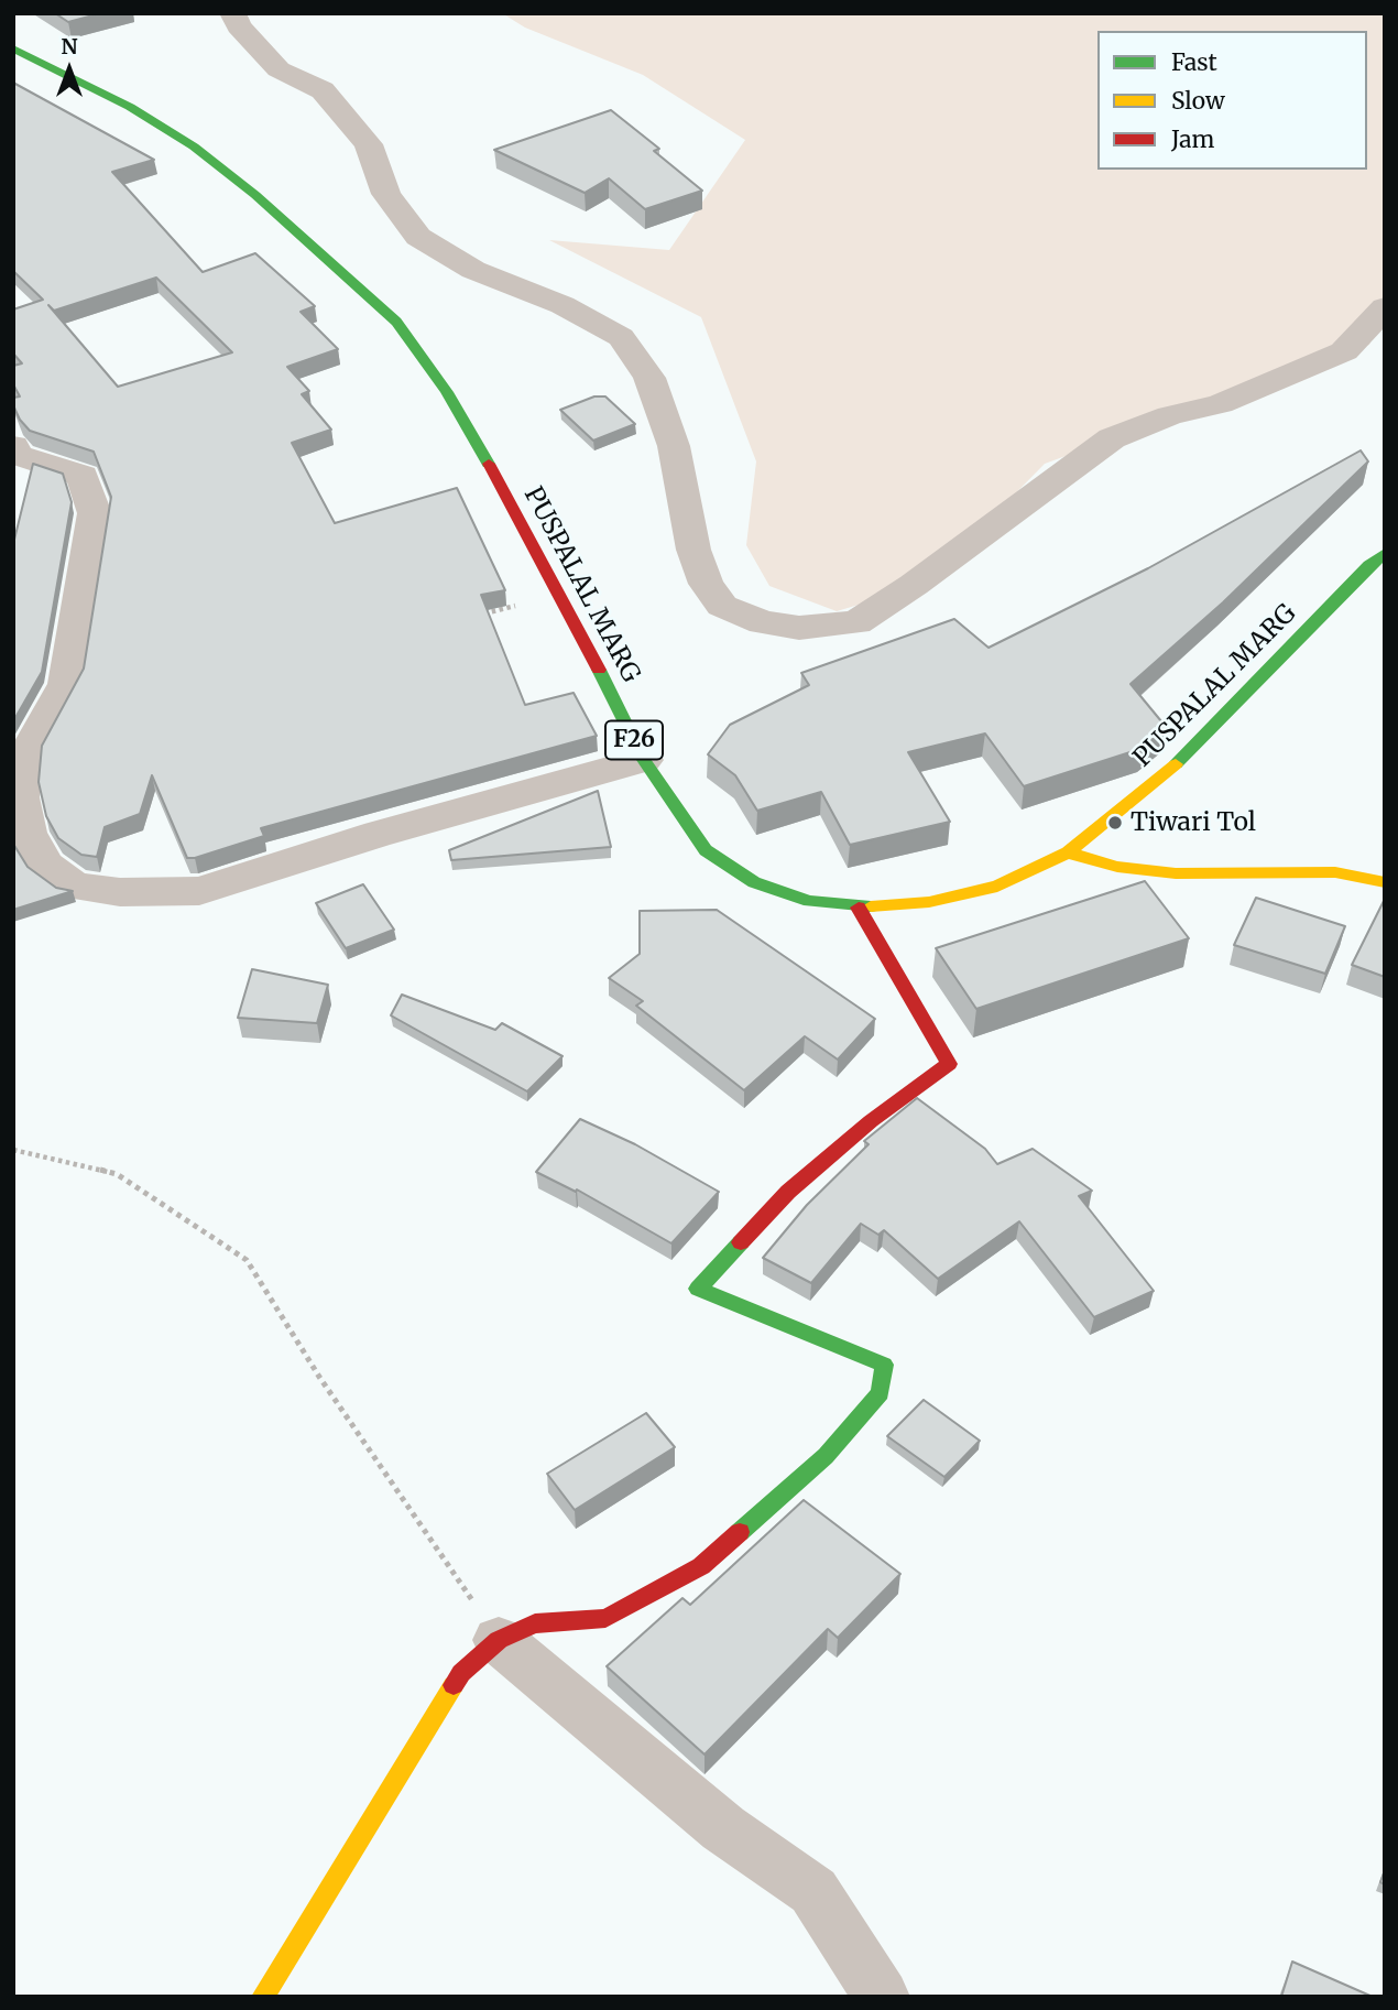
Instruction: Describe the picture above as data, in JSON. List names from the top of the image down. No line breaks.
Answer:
{"streets":{"main road":["PUSPALAL MARG","F26"]},"places":["Tiwari Tol"],"legend":["Fast","Slow","Jam"],"north":"top"}
